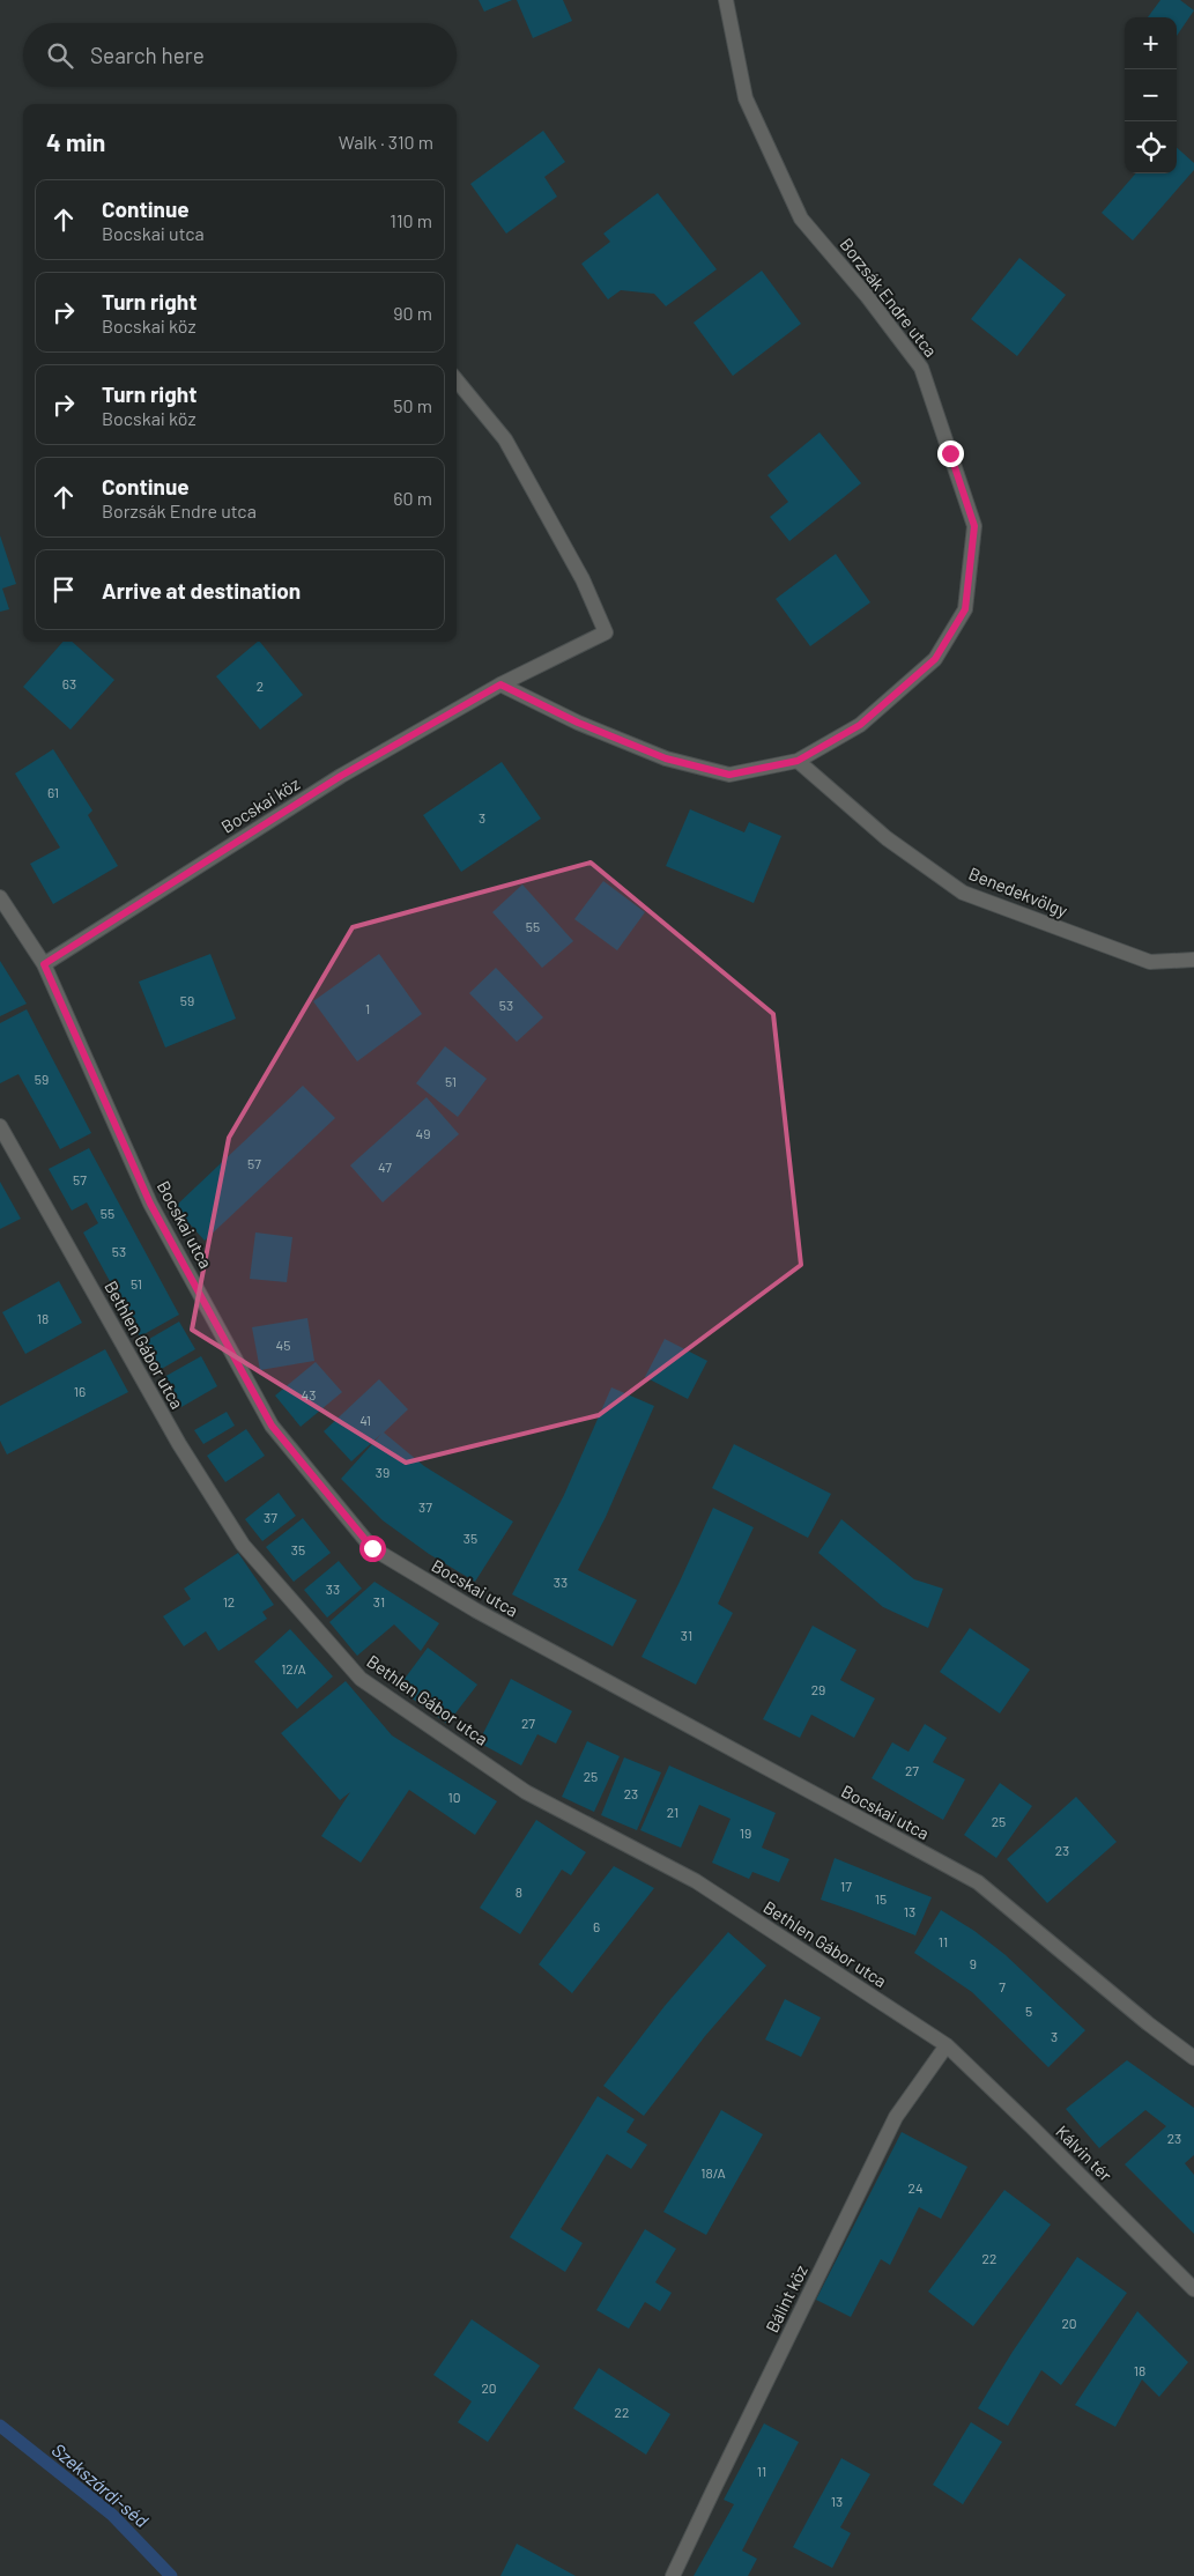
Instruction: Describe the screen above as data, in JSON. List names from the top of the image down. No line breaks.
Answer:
{"streets":{"street":["Borzsák Endre utca","Bocskai köz","Benedekvölgy","Bocskai utca","Bethlen Gábor utca","Kálvin tér","Bálint köz"]},"crossings":[["Borzsák Endre utca","Benedekvölgy"],["Bocskai köz","Bocskai utca"],["Bethlen Gábor utca","Kálvin tér"],["Bethlen Gábor utca","Bálint köz"],["Kálvin tér","Bálint köz"]],"water":["Szekszárdi-séd"],"house_numbers":["63","2","61","3","55","59","53","1","59","51","49","57","47","57","55","53","51","18","45","16","43","41","39","37","37","35","35","33","33","12","31","31","12/A","29","27","27","25","23","10","21","25","19","23","17","8","15","13","6","11","9","7","5","3","23","18/A","24","22","20","18","20","22","11","13"],"page":{"map_buttons":["+","−"],"search":"Search here","heading":["4 min","Walk · 310 m"],"list":[["Continue","Bocskai utca","110 m"],["Turn right","Bocskai köz","90 m"],["Turn right","Bocskai köz","50 m"],["Continue","Borzsák Endre utca","60 m"],"Arrive at destination"]}}
